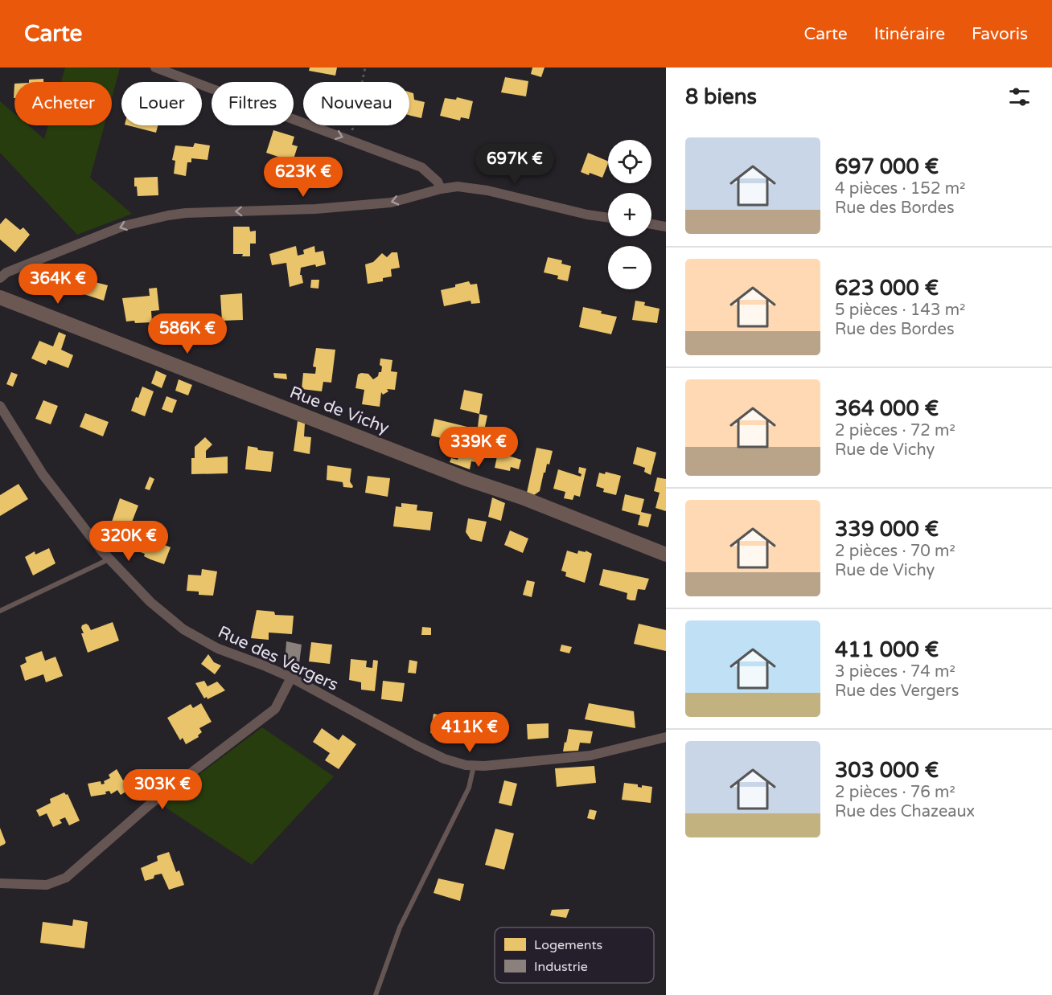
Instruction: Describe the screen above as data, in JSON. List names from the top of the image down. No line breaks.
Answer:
{"streets":{"street":["Rue de Vichy","Rue des Vergers"]},"legend":["Logements","Industrie"],"page":{"header":"Carte","nav":["Carte","Itinéraire","Favoris"],"heading":"8 biens","chip":["Acheter","Louer","Filtres","Nouveau"],"list":[{"name":"697 000 €","note":"4 pièces · 152 m² · Rue des Bordes"},{"name":"623 000 €","note":"5 pièces · 143 m² · Rue des Bordes"},{"name":"364 000 €","note":"2 pièces · 72 m² · Rue de Vichy"},{"name":"339 000 €","note":"2 pièces · 70 m² · Rue de Vichy"},{"name":"411 000 €","note":"3 pièces · 74 m² · Rue des Vergers"},{"name":"303 000 €","note":"2 pièces · 76 m² · Rue des Chazeaux"}],"map_buttons":["+","−"],"price":["697K €","623K €","364K €","586K €","339K €","320K €","411K €","303K €"]}}
